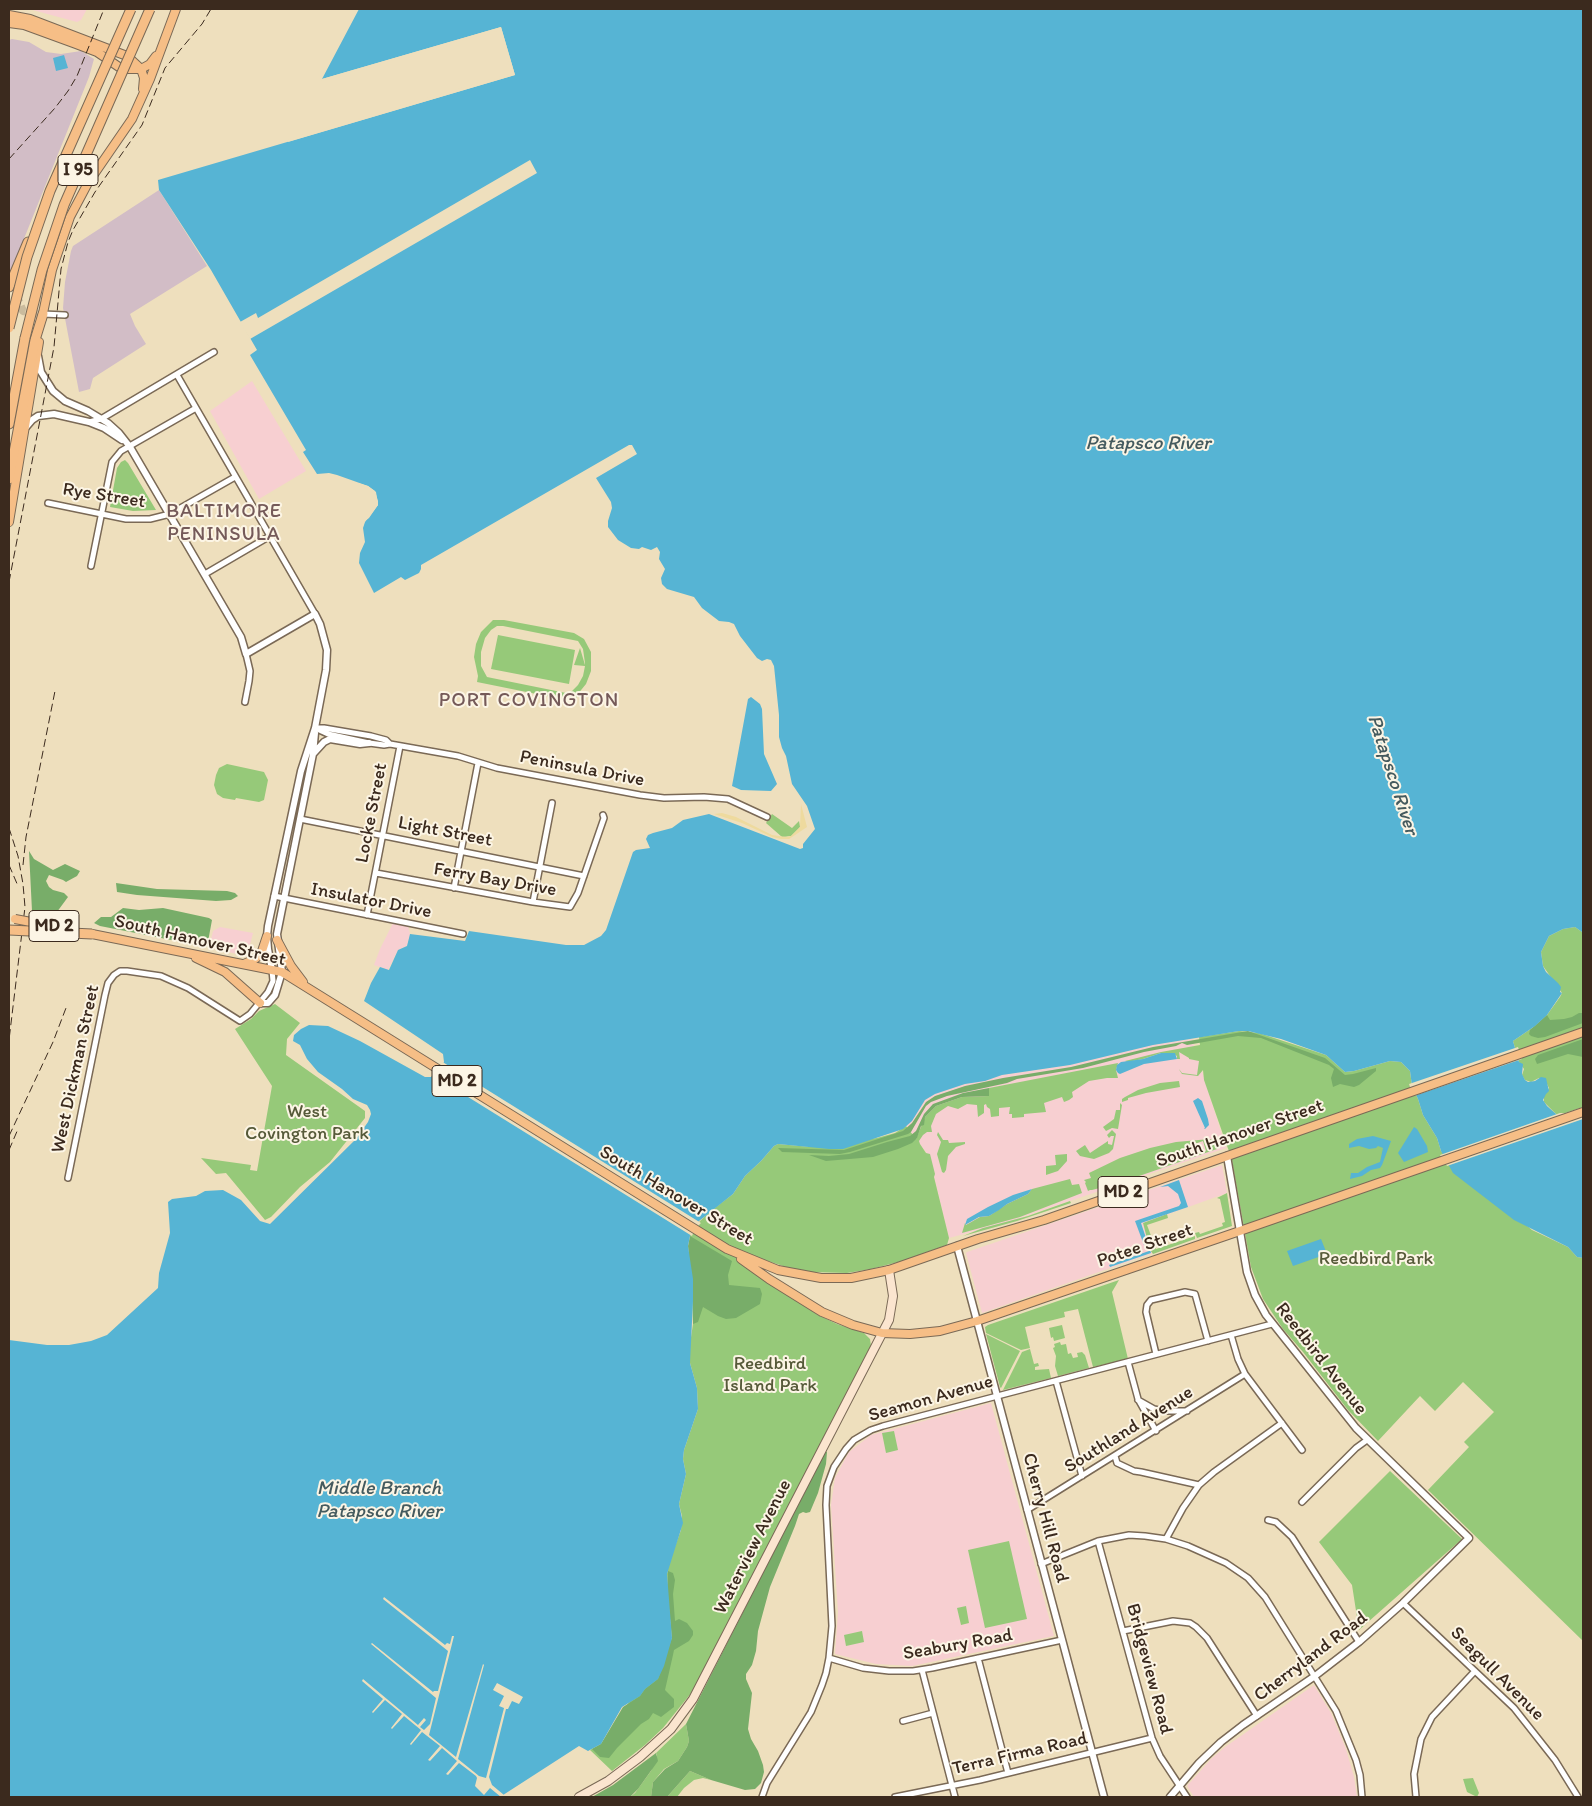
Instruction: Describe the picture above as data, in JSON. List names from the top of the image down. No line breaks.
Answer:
{"streets":{"highway":["I 95"],"main road":["MD 2","South Hanover Street","Potee Street","Waterview Avenue"],"street":["Rye Street","Peninsula Drive","Locke Street","Light Street","Ferry Bay Drive","Insulator Drive","West Dickman Street","Reedbird Avenue","Seamon Avenue","Southland Avenue","Cherry Hill Road","Seabury Road","Cherryland Road","Bridgeview Road","Seagull Avenue","Terra Firma Road"]},"crossings":[["Peninsula Drive","Locke Street"],["Locke Street","Light Street"],["Locke Street","Ferry Bay Drive"],["Locke Street","Insulator Drive"],["Light Street","Ferry Bay Drive"],["South Hanover Street","Potee Street"],["South Hanover Street","Reedbird Avenue"],["South Hanover Street","Cherry Hill Road"],["South Hanover Street","Waterview Avenue"],["Potee Street","Reedbird Avenue"],["Potee Street","Cherry Hill Road"],["Potee Street","Waterview Avenue"],["Reedbird Avenue","Seamon Avenue"],["Reedbird Avenue","Cherryland Road"],["Seamon Avenue","Cherry Hill Road"],["Seamon Avenue","Seabury Road"],["Southland Avenue","Cherry Hill Road"],["Cherry Hill Road","Seabury Road"],["Cherry Hill Road","Terra Firma Road"],["Cherryland Road","Bridgeview Road"],["Cherryland Road","Seagull Avenue"],["Bridgeview Road","Terra Firma Road"]],"districts":["BALTIMORE PENINSULA","PORT COVINGTON"],"water":["Patapsco River","Middle Branch Patapsco River"],"parks":["West Covington Park","Reedbird Park","Reedbird Island Park"]}
